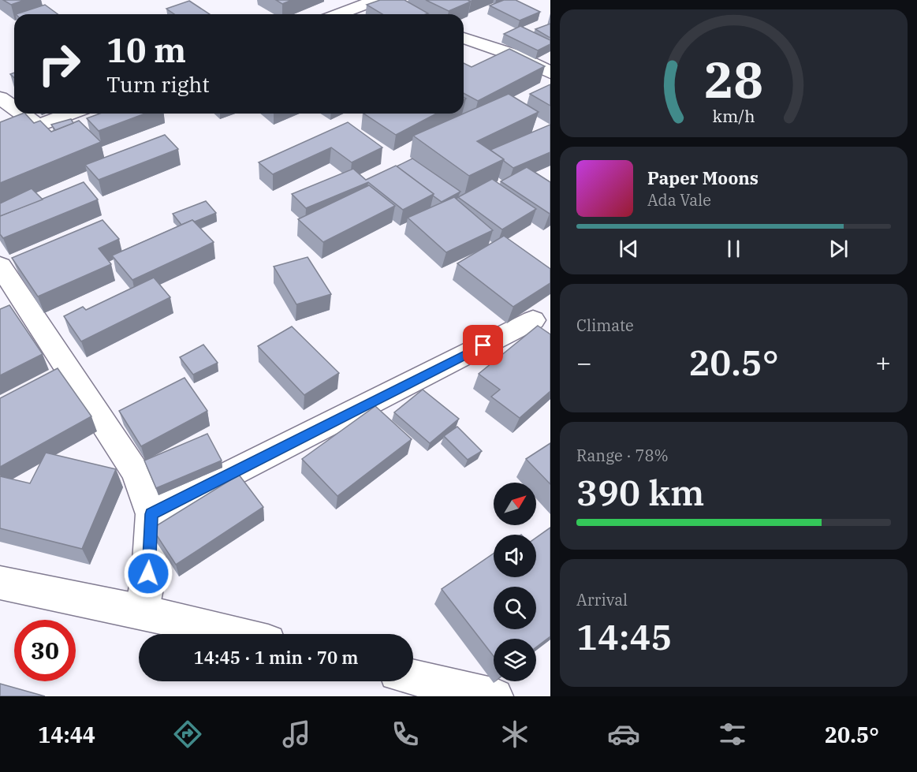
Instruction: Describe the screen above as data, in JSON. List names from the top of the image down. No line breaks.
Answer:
{"north":"top right","page":{"turn":["10 m","Turn right"],"song":["Paper Moons","Ada Vale"],"tile":["Climate",["Range · 78%","390 km"],["Arrival","14:45"]],"heat":["−","20.5°","+"],"limit":"30","trip":"14:45 · 1 min · 70 m","tabs":["14:44","20.5°"],"gauge":["28","km/h"]}}
